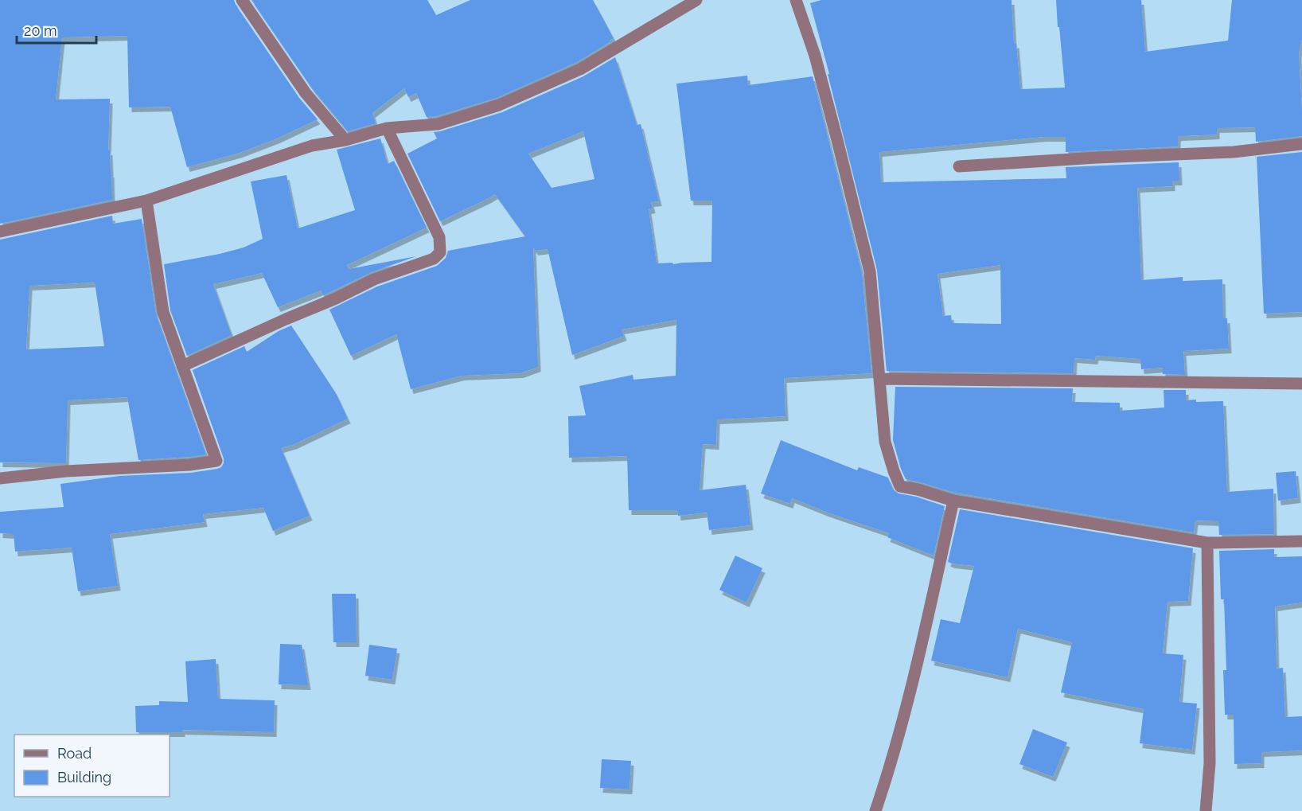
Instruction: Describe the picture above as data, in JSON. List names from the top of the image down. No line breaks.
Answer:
{"legend":["Road","Building"],"scale_bar":"20 m"}
